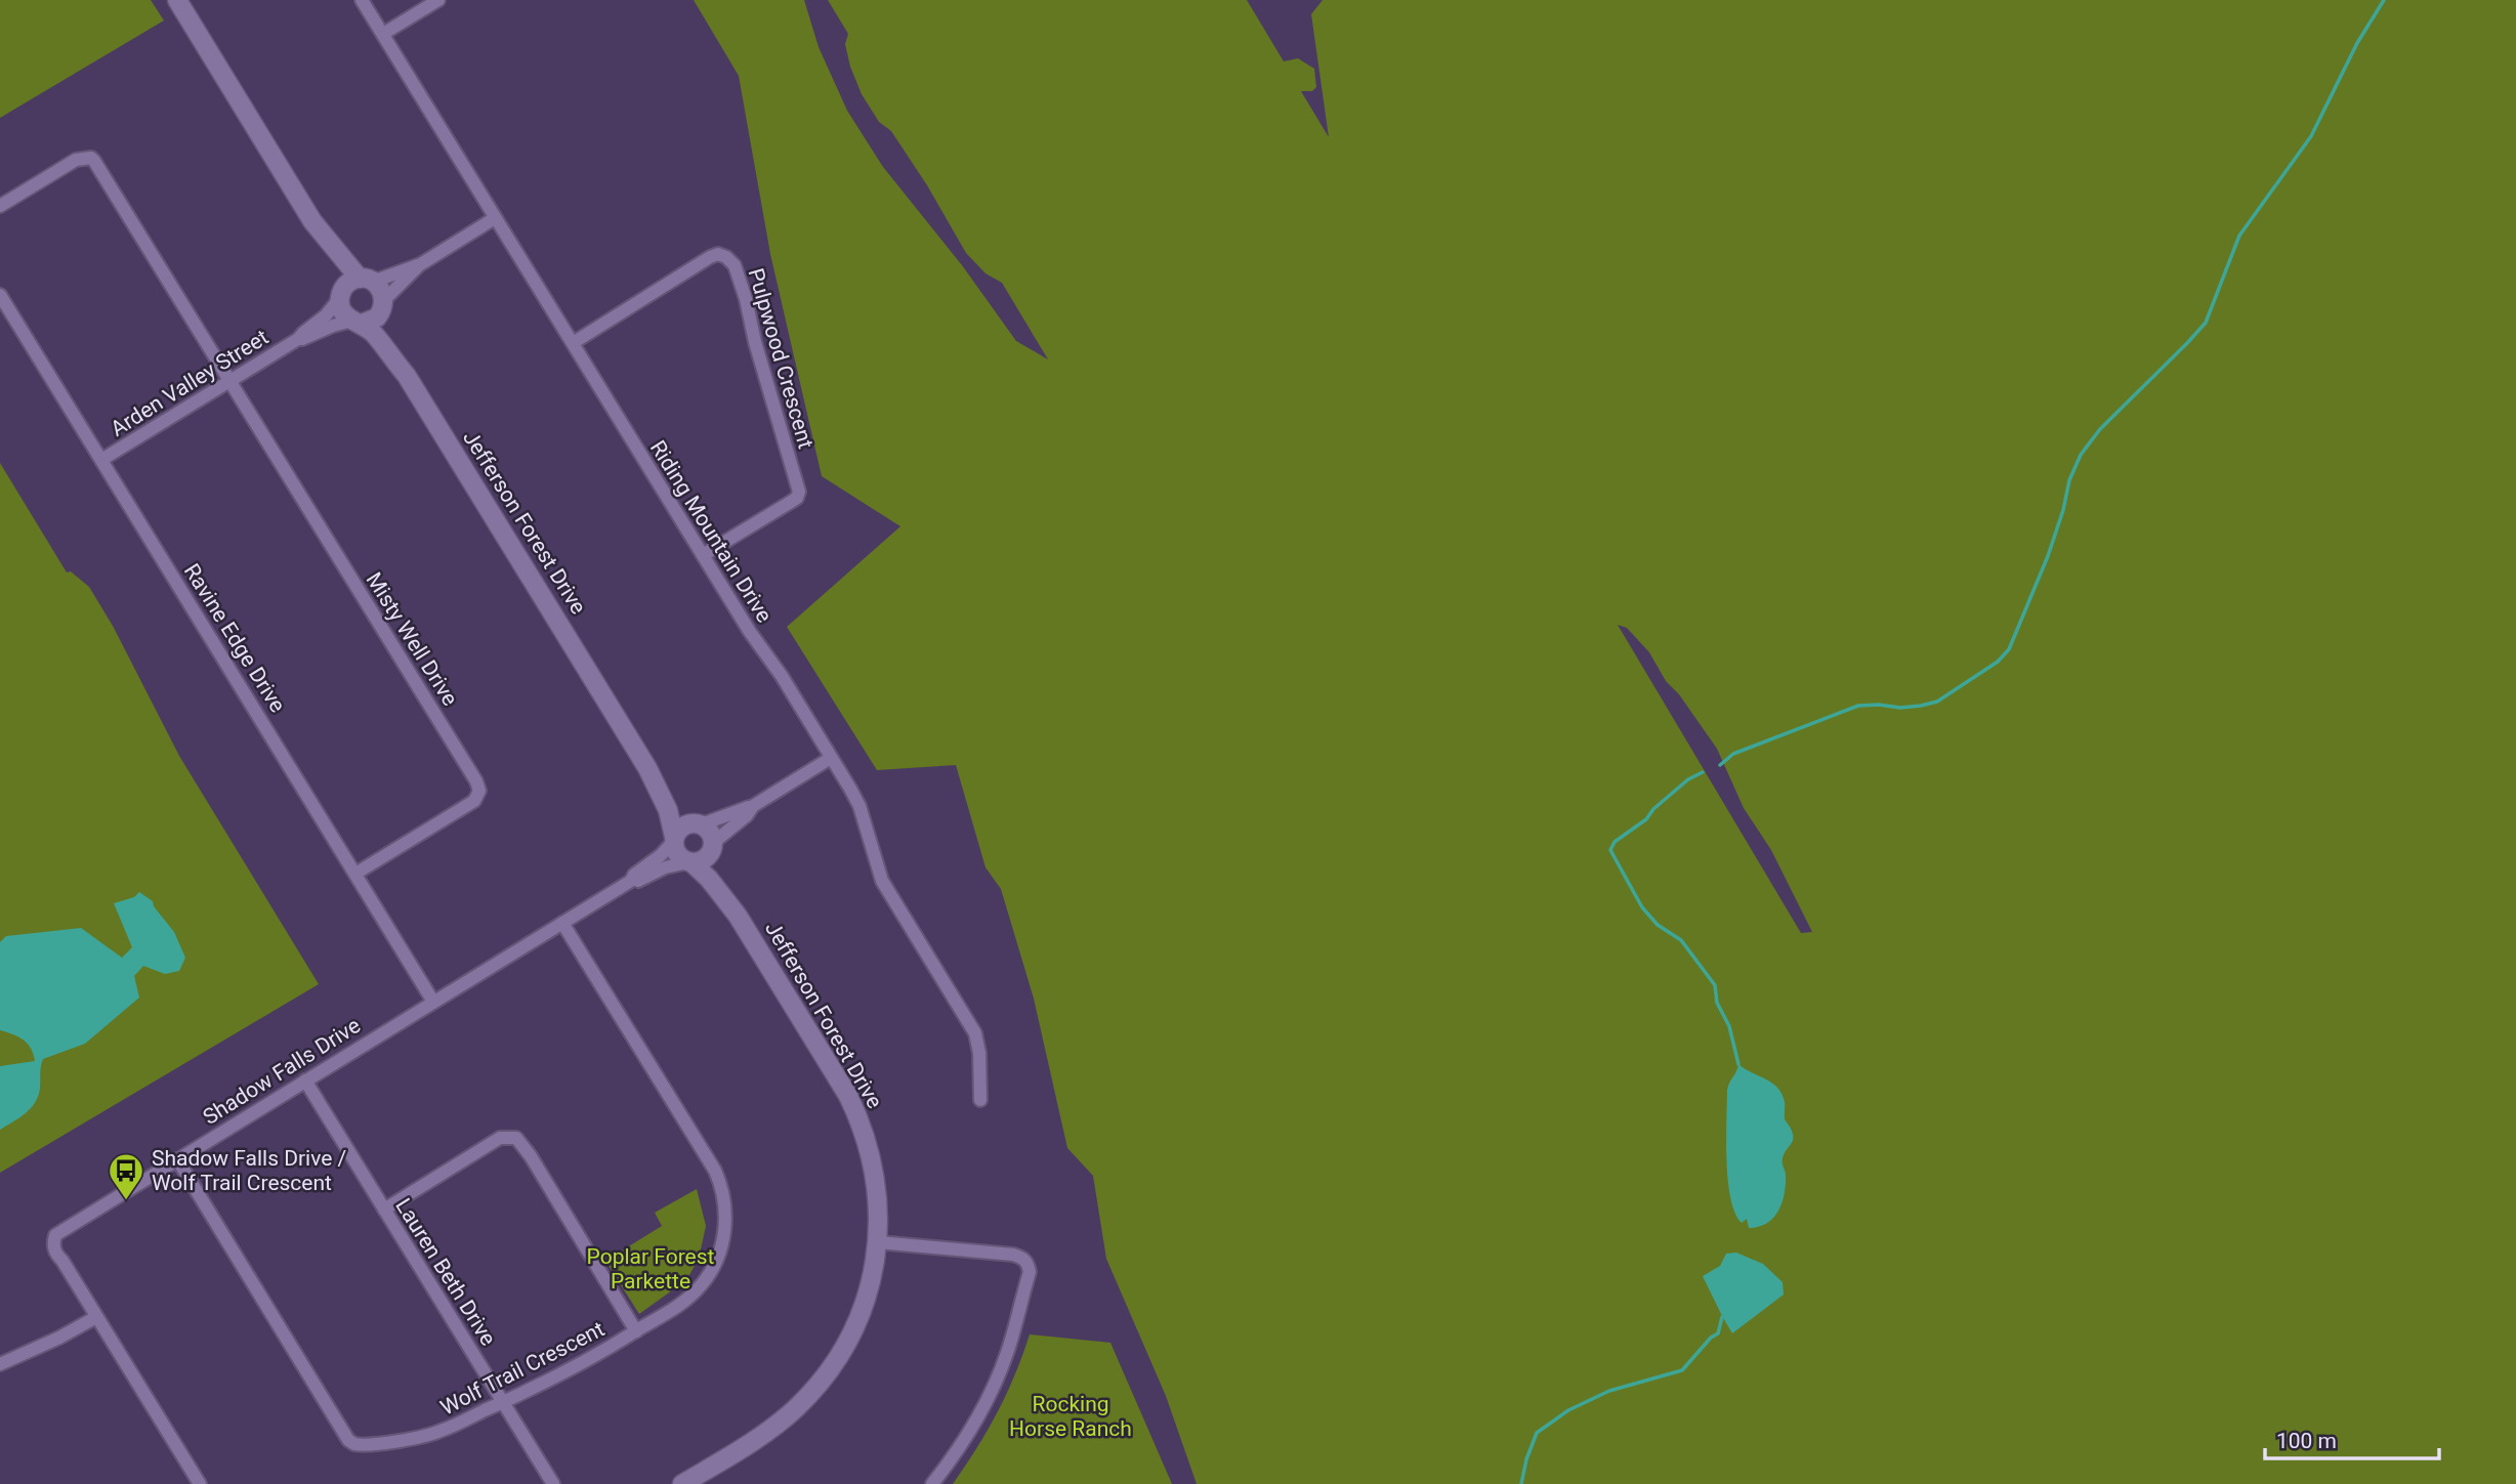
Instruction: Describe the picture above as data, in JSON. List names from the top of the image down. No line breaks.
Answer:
{"streets":{"street":["Pulpwood Crescent","Arden Valley Street","Jefferson Forest Drive","Riding Mountain Drive","Ravine Edge Drive","Misty Well Drive","Shadow Falls Drive","Lauren Beth Drive","Wolf Trail Crescent"]},"crossings":[["Pulpwood Crescent","Riding Mountain Drive"],["Arden Valley Street","Jefferson Forest Drive"],["Arden Valley Street","Ravine Edge Drive"],["Arden Valley Street","Misty Well Drive"],["Jefferson Forest Drive","Shadow Falls Drive"],["Ravine Edge Drive","Misty Well Drive"],["Ravine Edge Drive","Shadow Falls Drive"],["Shadow Falls Drive","Lauren Beth Drive"],["Shadow Falls Drive","Wolf Trail Crescent"],["Lauren Beth Drive","Wolf Trail Crescent"]],"parks":["Poplar Forest Parkette","Rocking Horse Ranch"],"places":{"bus stop":["Shadow Falls Drive / Wolf Trail Crescent"]},"scale_bar":"100 m"}
